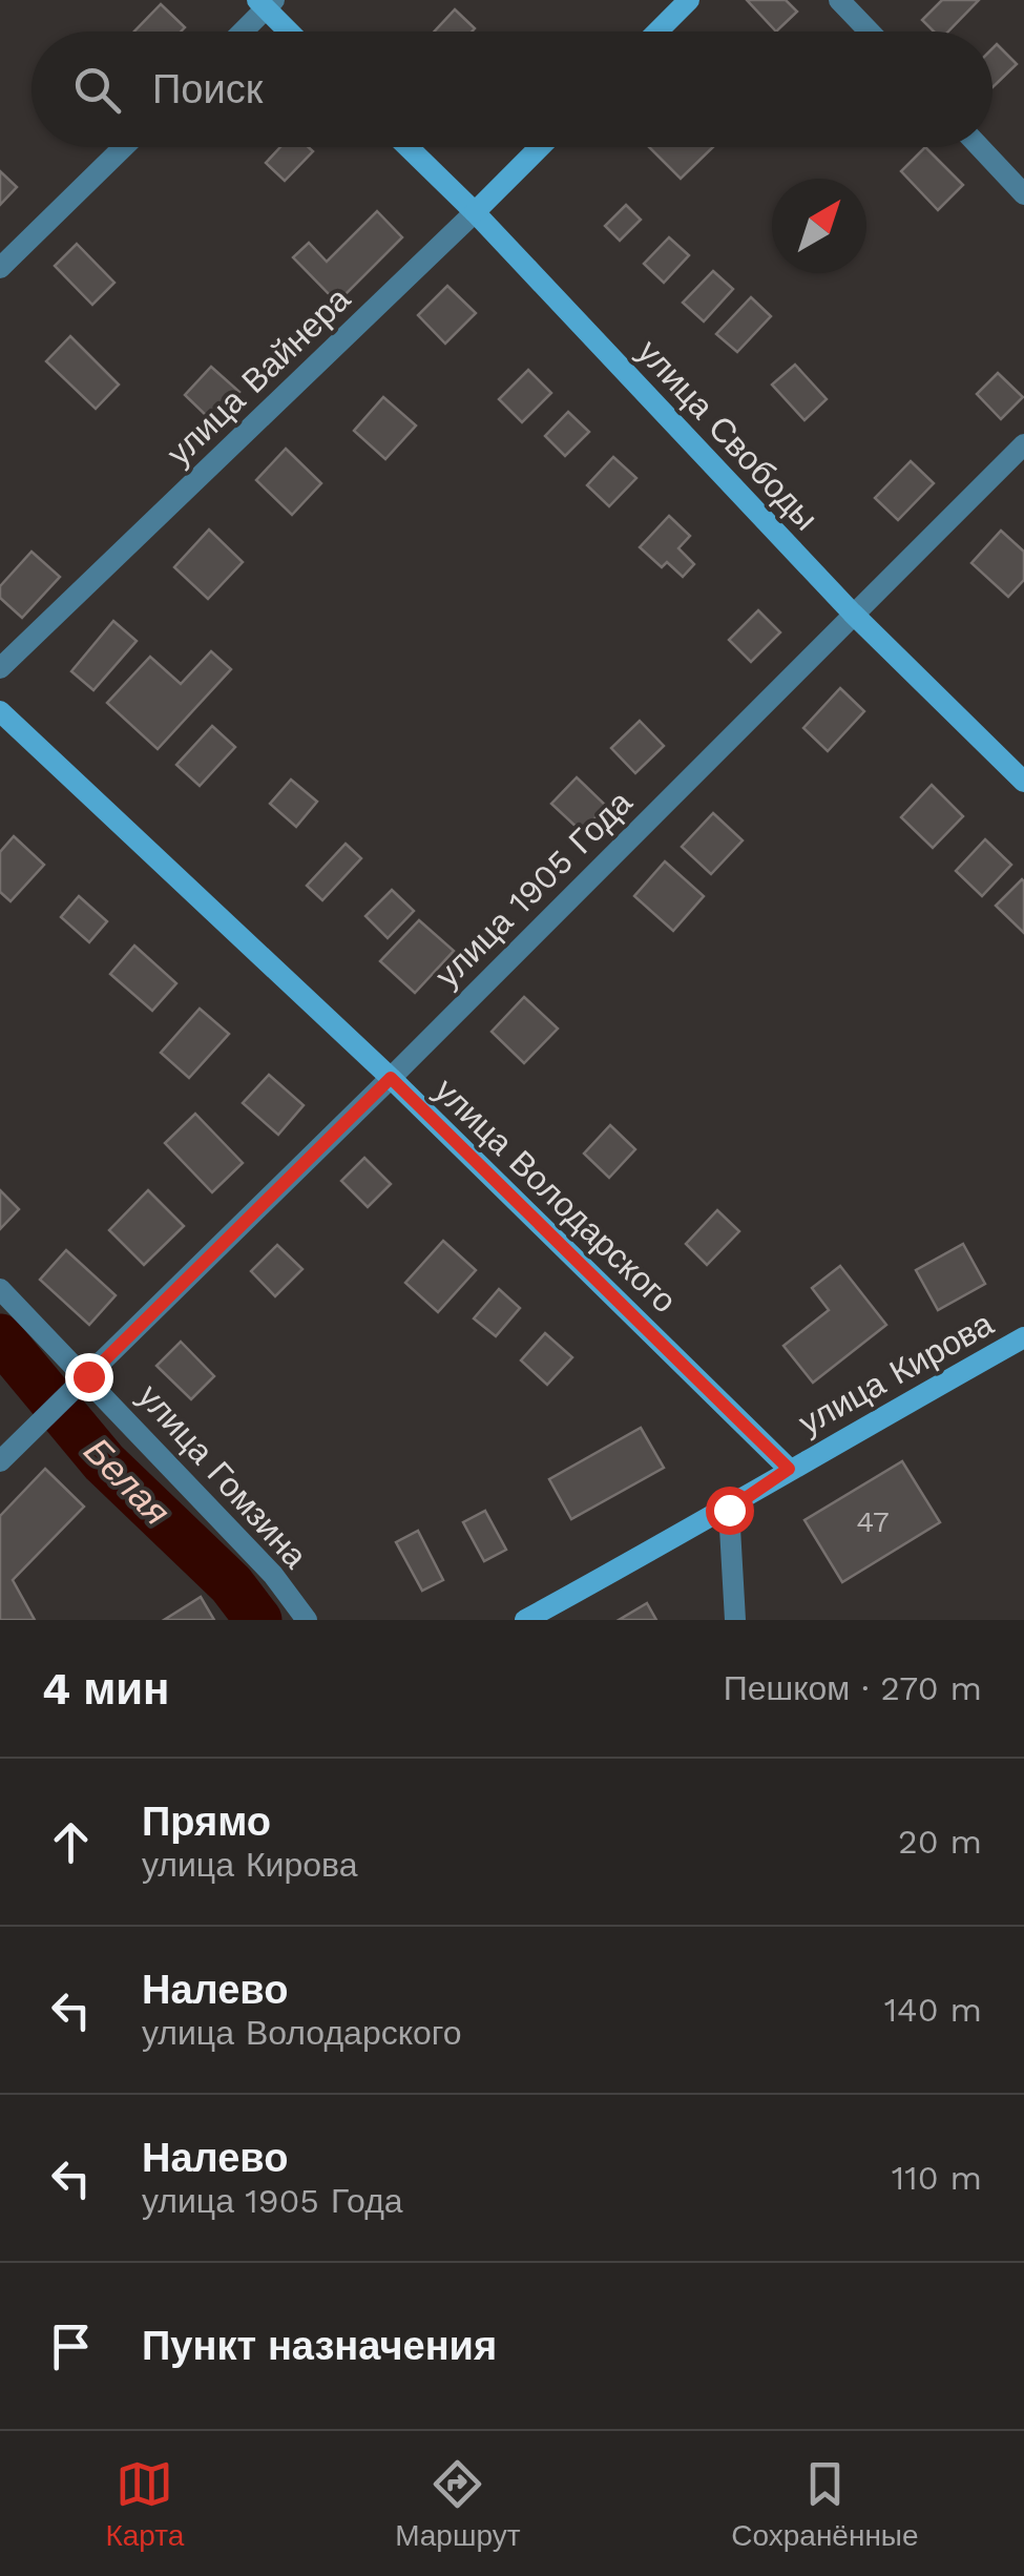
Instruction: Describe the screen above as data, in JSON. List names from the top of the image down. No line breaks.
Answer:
{"streets":{"main road":["улица Вайнера","улица Свободы","улица Володарского","улица Кирова"],"street":["улица 1905 Года","улица Гомзина"]},"crossings":[["улица Вайнера","улица Свободы"],["улица Свободы","улица 1905 Года"],["улица 1905 Года","улица Володарского"],["улица 1905 Года","улица Гомзина"],["улица Володарского","улица Кирова"]],"water":["Белая"],"house_numbers":["47"],"north":"top right","page":{"search":"Поиск","heading":["4 мин","Пешком · 270 m"],"list":[["Прямо","улица Кирова","20 m"],["Налево","улица Володарского","140 m"],["Налево","улица 1905 Года","110 m"],"Пункт назначения"],"nav":["Карта","Маршрут","Сохранённые"]}}
